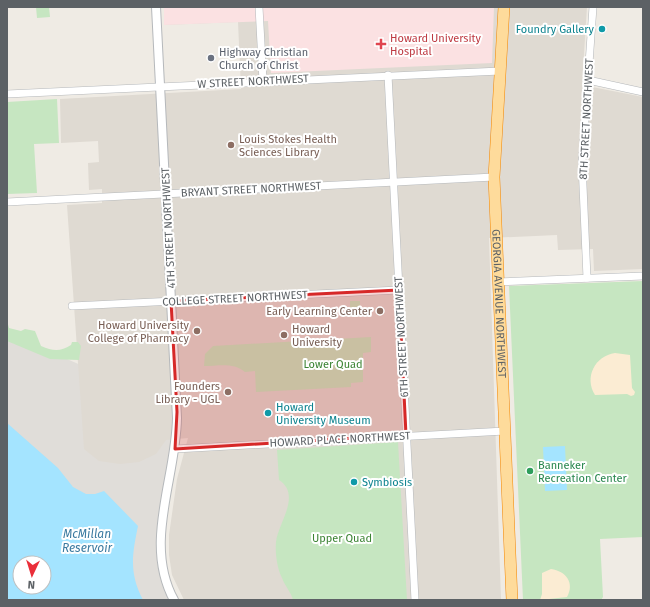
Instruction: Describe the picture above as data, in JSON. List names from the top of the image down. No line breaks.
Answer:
{"streets":{"highway":["GEORGIA AVENUE NORTHWEST"],"street":["W STREET NORTHWEST","8TH STREET NORTHWEST","BRYANT STREET NORTHWEST","4TH STREET NORTHWEST","COLLEGE STREET NORTHWEST","6TH STREET NORTHWEST","HOWARD PLACE NORTHWEST"]},"crossings":[["W STREET NORTHWEST","4TH STREET NORTHWEST"],["W STREET NORTHWEST","GEORGIA AVENUE NORTHWEST"],["W STREET NORTHWEST","6TH STREET NORTHWEST"],["BRYANT STREET NORTHWEST","4TH STREET NORTHWEST"],["BRYANT STREET NORTHWEST","GEORGIA AVENUE NORTHWEST"],["BRYANT STREET NORTHWEST","6TH STREET NORTHWEST"],["4TH STREET NORTHWEST","COLLEGE STREET NORTHWEST"],["4TH STREET NORTHWEST","HOWARD PLACE NORTHWEST"],["COLLEGE STREET NORTHWEST","6TH STREET NORTHWEST"],["GEORGIA AVENUE NORTHWEST","HOWARD PLACE NORTHWEST"],["6TH STREET NORTHWEST","HOWARD PLACE NORTHWEST"]],"water":["McMillan Reservoir"],"parks":["Lower Quad","Upper Quad"],"places":{"other":["Foundry Gallery","Highway Christian Church of Christ","Louis Stokes Health Sciences Library","Early Learning Center","Howard University College of Pharmacy","Howard University","Founders Library - UGL","Howard University Museum","Banneker Recreation Center","Symbiosis"],"health":["Howard University Hospital"]},"north":"bottom"}
